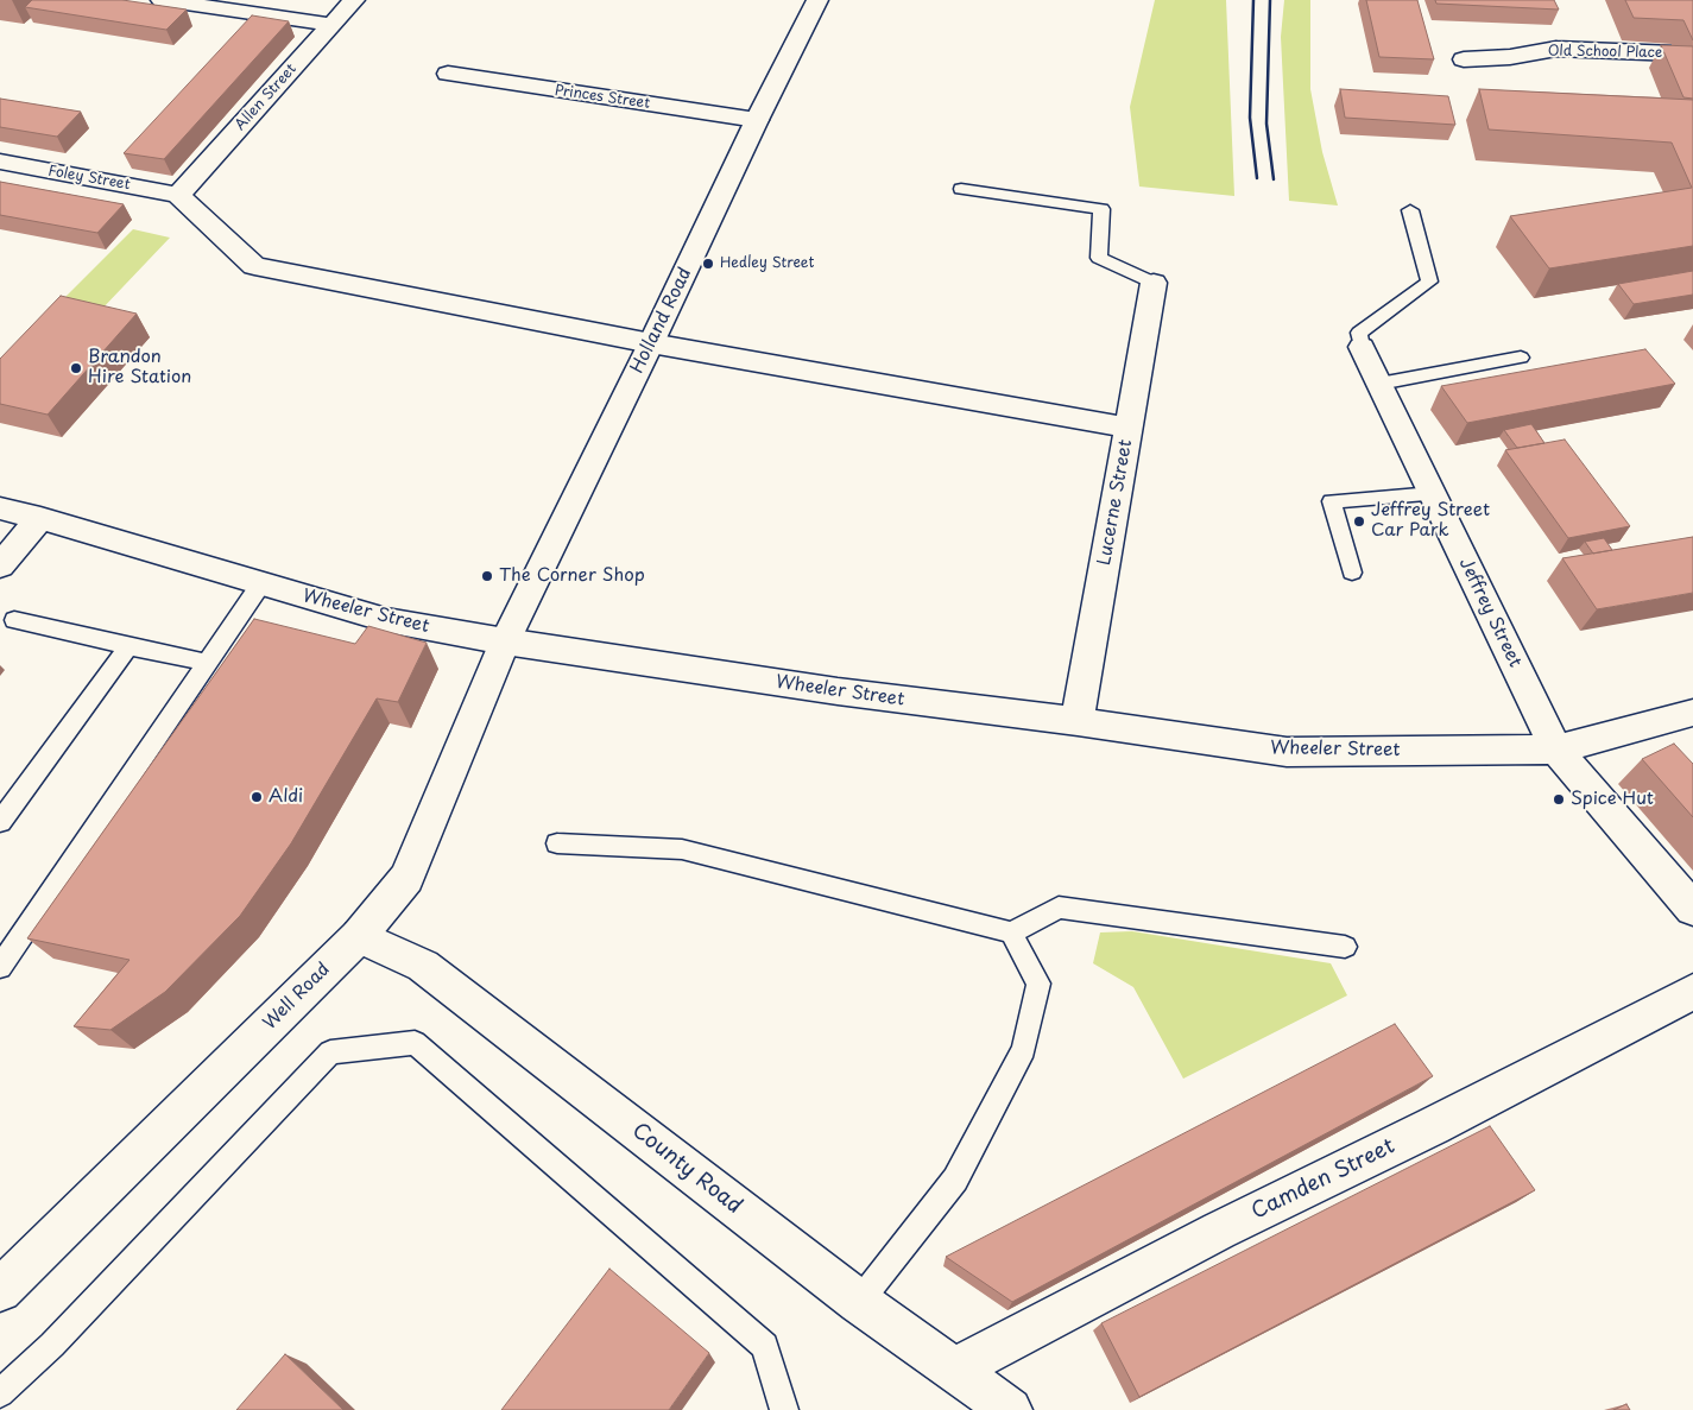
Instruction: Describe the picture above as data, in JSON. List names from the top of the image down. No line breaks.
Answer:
{"streets":{"street":["Old School Place","Allen Street","Princes Street","Foley Street","Holland Road","Lucerne Street","Wheeler Street","Jeffrey Street","Well Road","County Road","Camden Street"]},"crossings":[["Allen Street","Foley Street"],["Princes Street","Holland Road"],["Holland Road","Wheeler Street"],["Holland Road","Well Road"],["Lucerne Street","Wheeler Street"],["Wheeler Street","Jeffrey Street"],["Wheeler Street","Well Road"],["Well Road","County Road"],["County Road","Camden Street"]],"places":["Hedley Street","Brandon Hire Station","Jeffrey Street Car Park","The Corner Shop","Aldi","Spice Hut"]}
